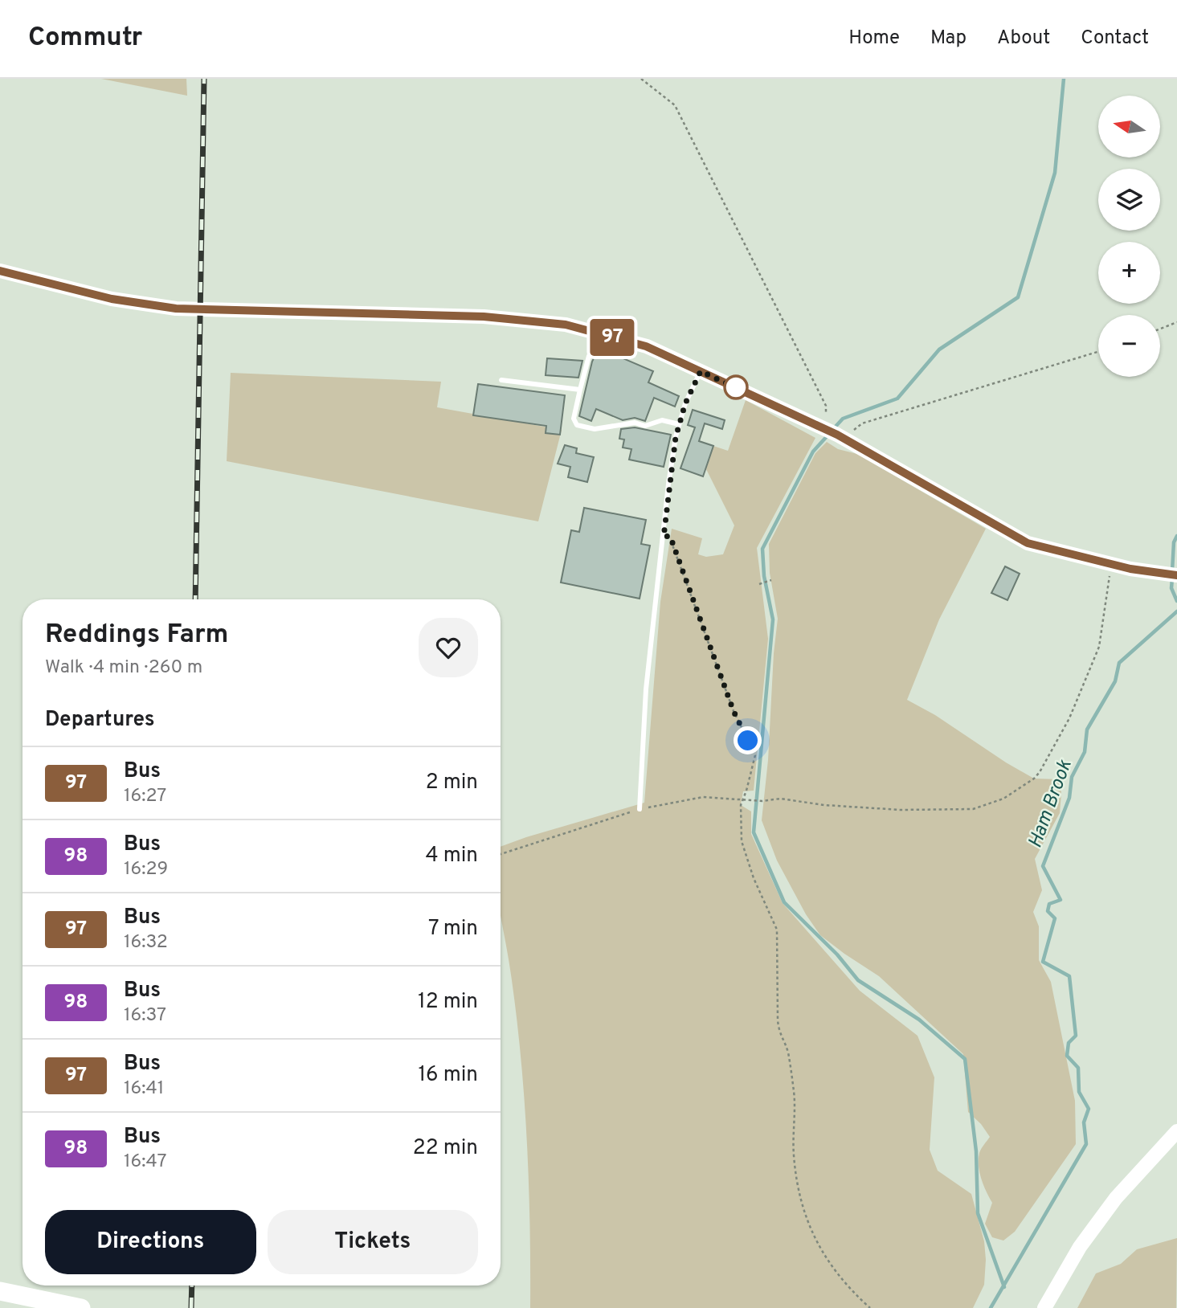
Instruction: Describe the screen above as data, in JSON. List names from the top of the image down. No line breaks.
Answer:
{"water":["Ham Brook"],"lines":["bus line 97"],"north":"left","page":{"header":"Commutr","nav":["Home","Map","About","Contact"],"on_map":"97","map_buttons":["+","−"],"heading":[["Reddings Farm","Walk · 4 min · 260 m"],"Departures"],"list":[{"mark":"97","name":"Bus","note":"16:27","value":"2 min"},{"mark":"98","name":"Bus","note":"16:29","value":"4 min"},{"mark":"97","name":"Bus","note":"16:32","value":"7 min"},{"mark":"98","name":"Bus","note":"16:37","value":"12 min"},{"mark":"97","name":"Bus","note":"16:41","value":"16 min"},{"mark":"98","name":"Bus","note":"16:47","value":"22 min"}],"buttons":["Directions","Tickets"]}}
